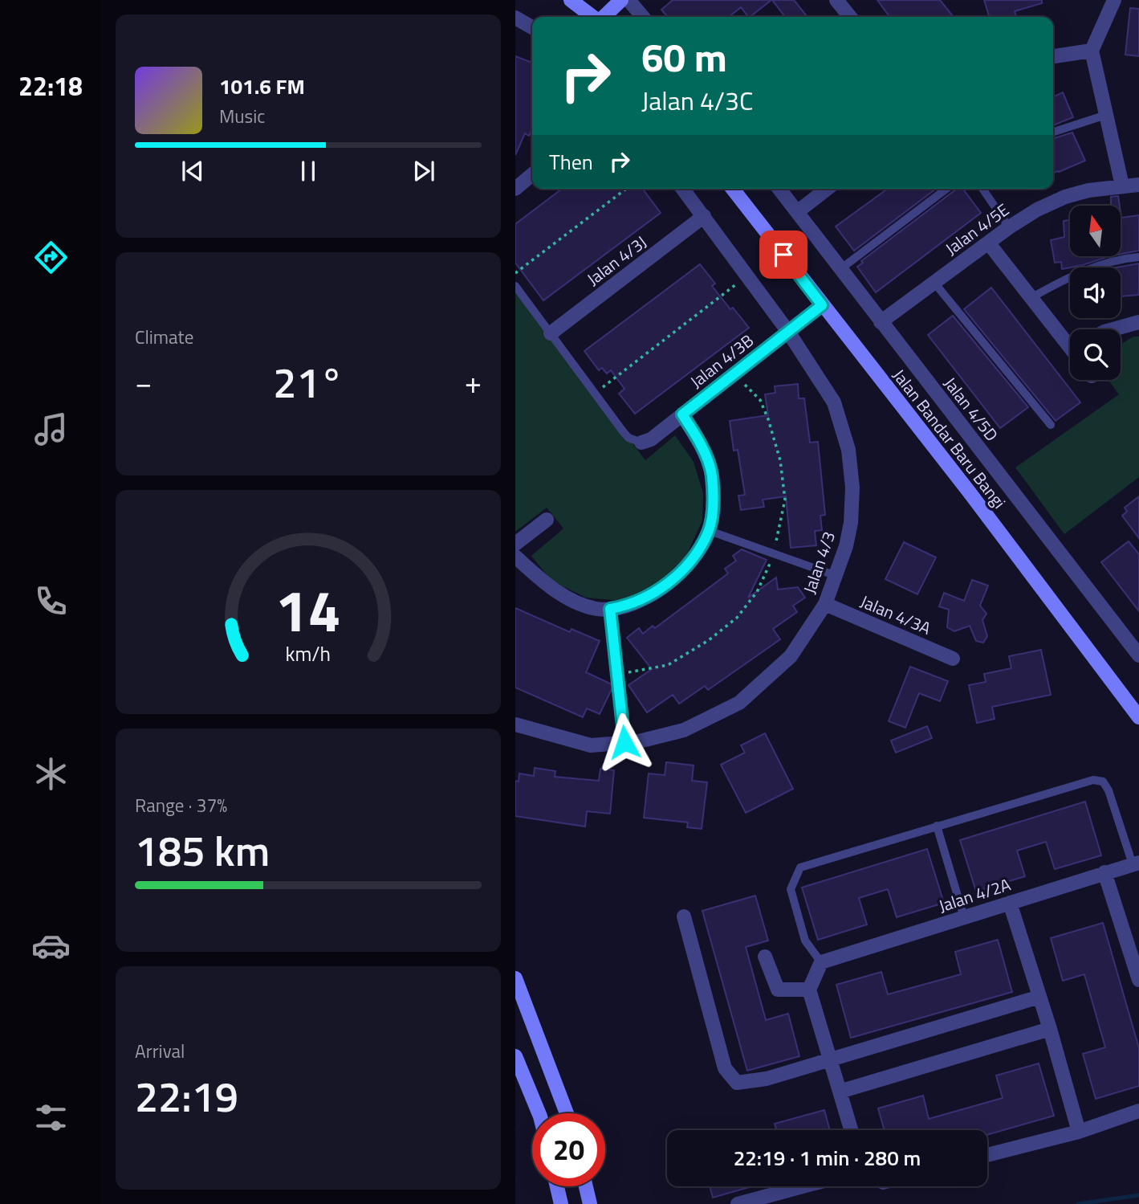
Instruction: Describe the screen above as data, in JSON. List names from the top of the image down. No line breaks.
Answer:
{"streets":{"street":["Jalan 4/5E","Jalan 4/3J","Jalan 4/3B","Jalan 4/5D","Jalan Bandar Baru Bangi","Jalan 4/3","Jalan 4/3A","Jalan 4/2A"]},"crossings":[["Jalan 4/5E","Jalan 4/5D"],["Jalan 4/3J","Jalan 4/3"],["Jalan 4/3B","Jalan Bandar Baru Bangi"],["Jalan 4/3B","Jalan 4/3"],["Jalan 4/3","Jalan 4/3A"]],"north":"top","page":{"tabs":"22:18","turn":["60 m","Jalan 4/3C"],"song":["101.6 FM","Music"],"then":"Then","tile":["Climate",["Range · 37%","185 km"],["Arrival","22:19"]],"heat":["−","21°","+"],"limit":"20","trip":"22:19 · 1 min · 280 m","gauge":["14","km/h"]}}
